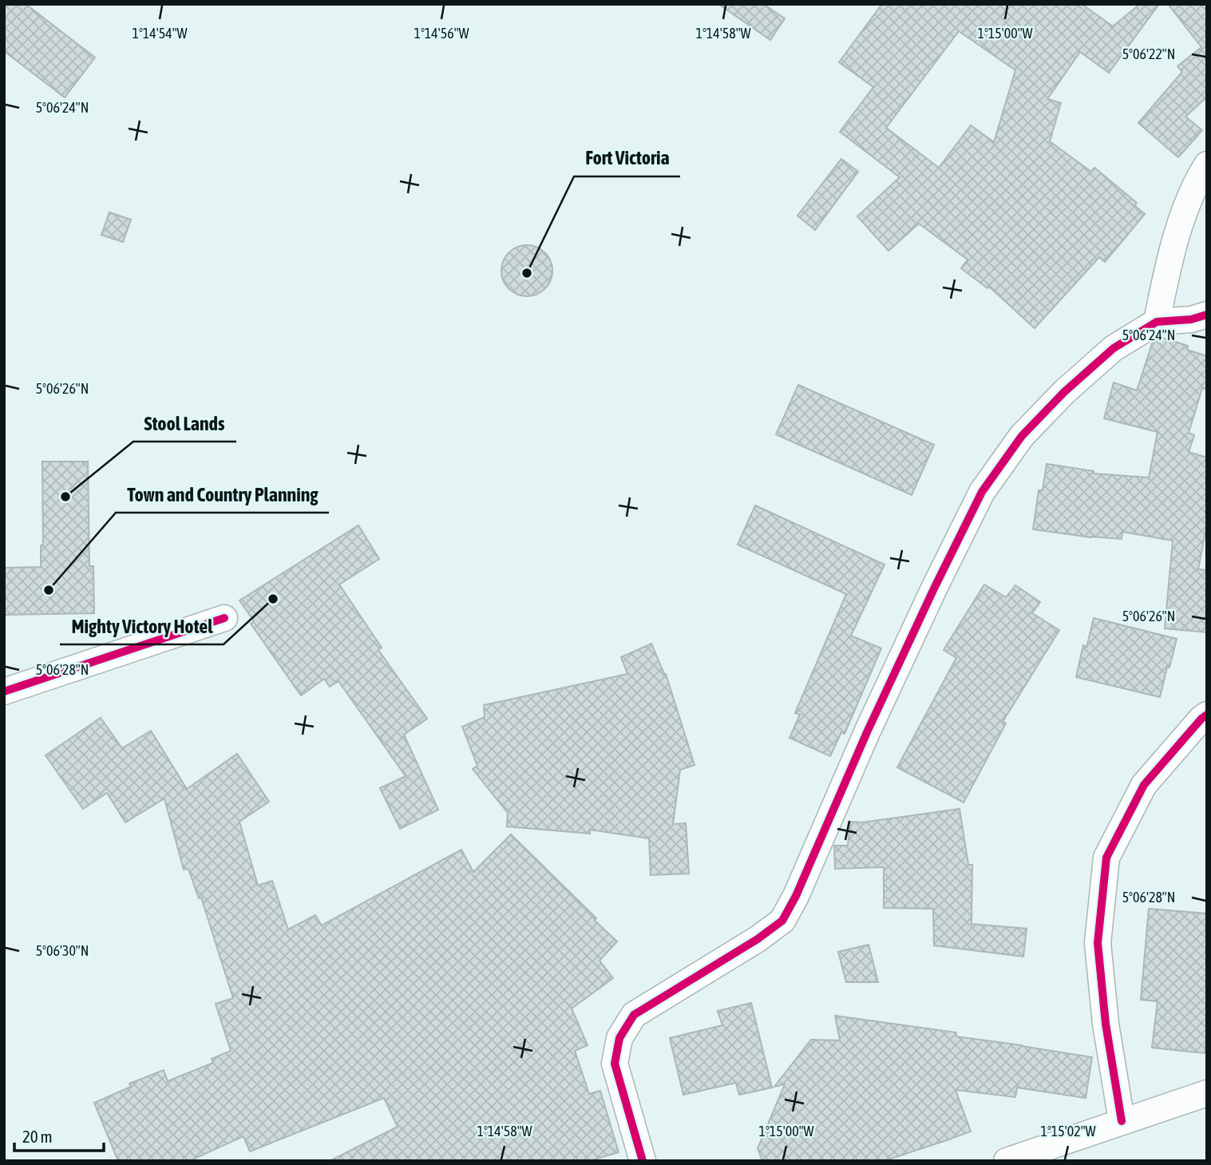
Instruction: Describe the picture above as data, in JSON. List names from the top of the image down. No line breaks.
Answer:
{"places":["Fort Victoria","Stool Lands","Town and Country Planning","Mighty Victory Hotel"],"scale_bar":"20 m","coordinates":["1°14'54\"W","1°14'56\"W","1°15'00\"W","1°14'58\"W","5°06'22\"N","5°06'24\"N","5°06'26\"N","5°06'28\"N","5°06'30\"N","1°15'02\"W"]}
